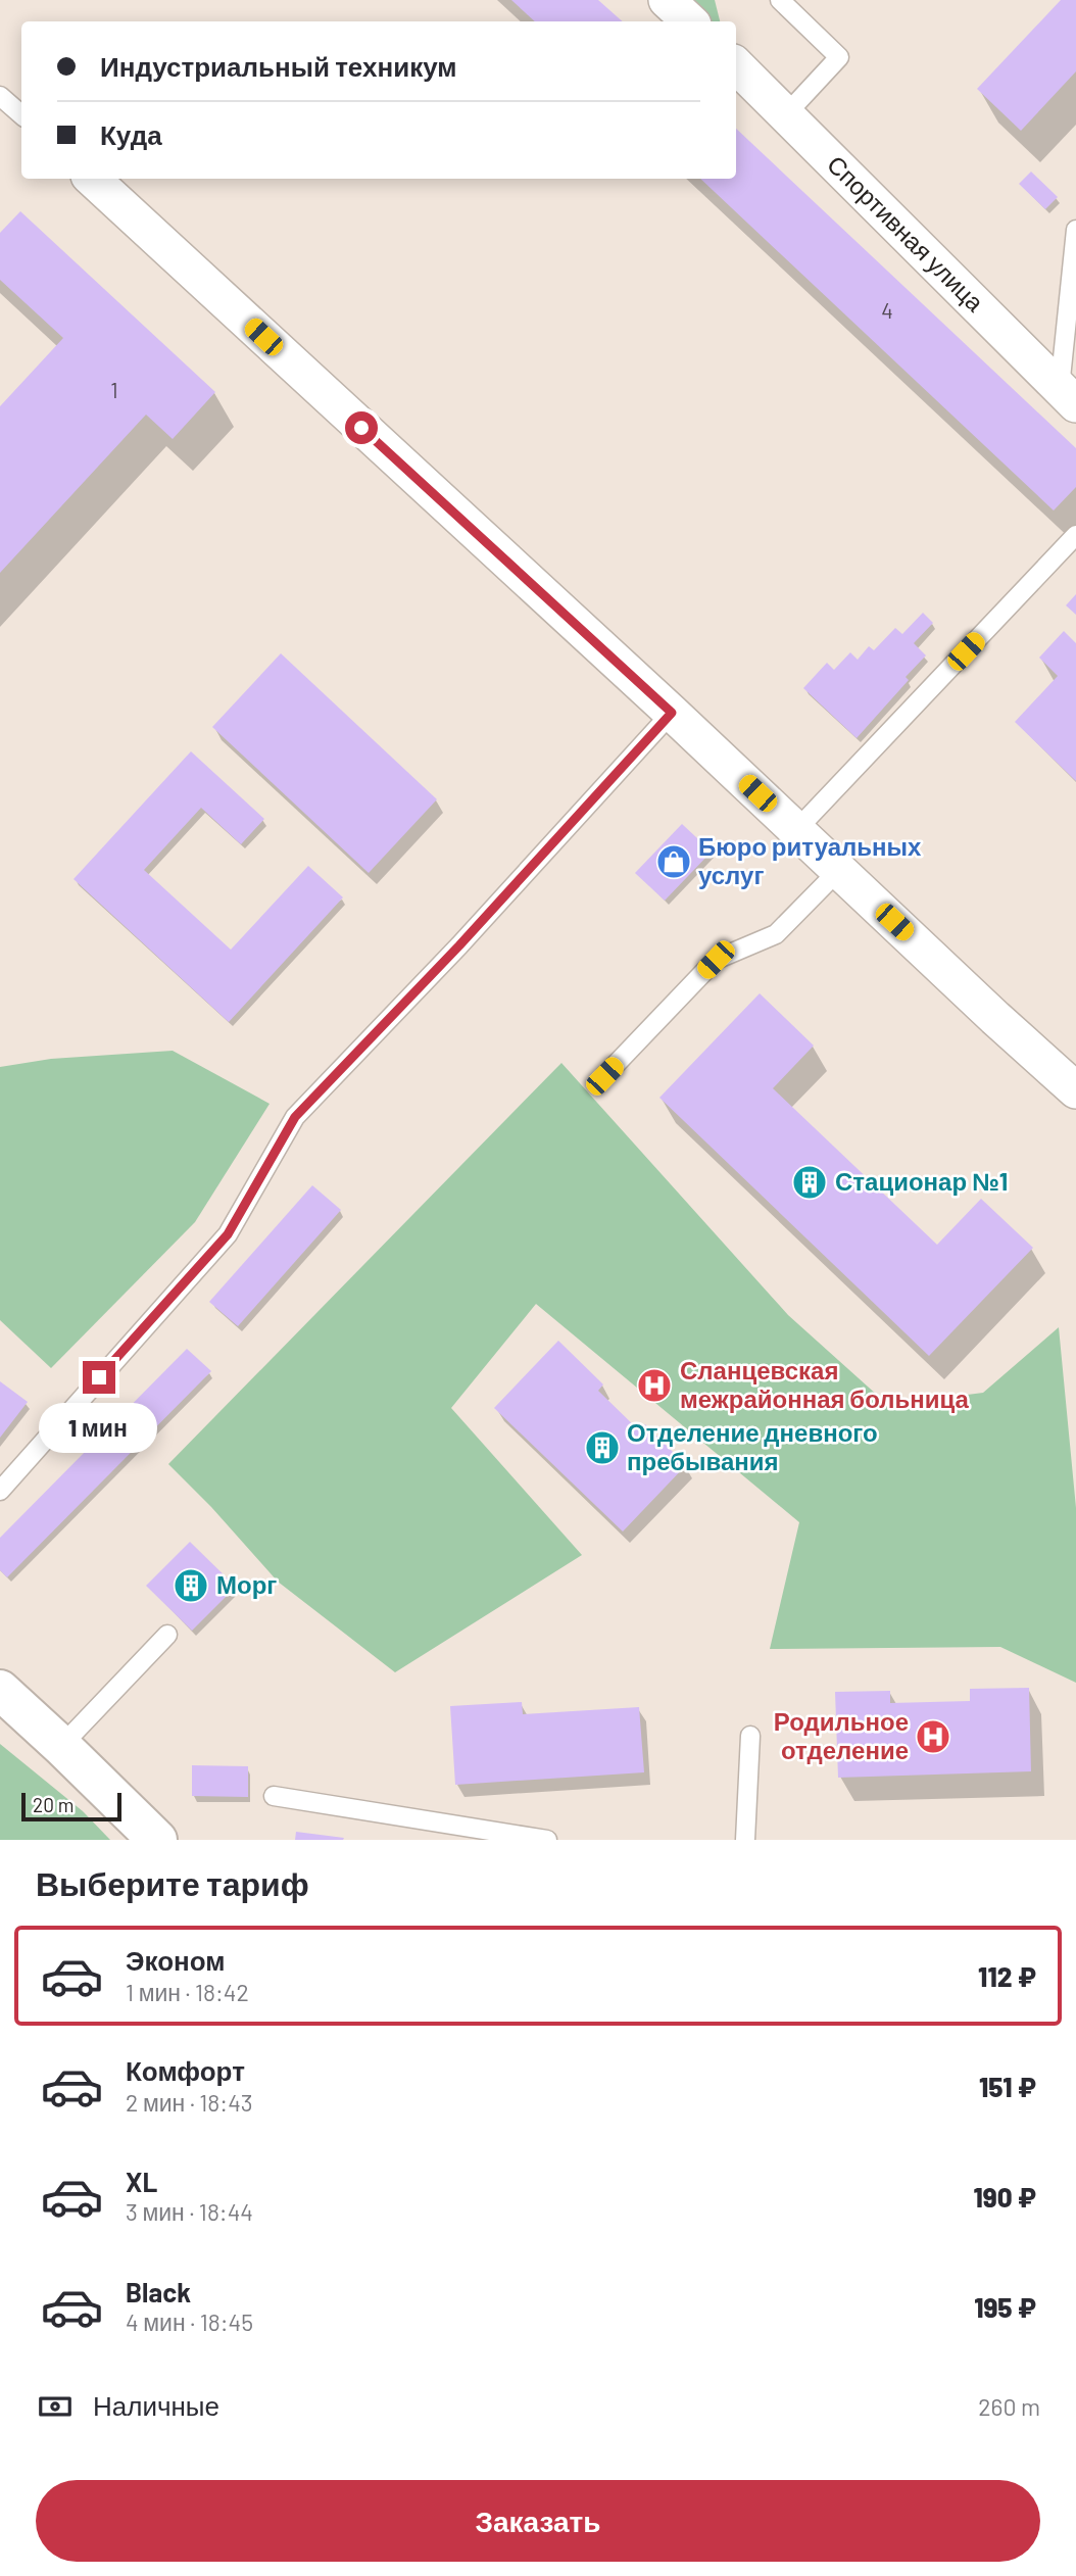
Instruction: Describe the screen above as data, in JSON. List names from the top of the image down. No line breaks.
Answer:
{"streets":{"street":["Спортивная улица"]},"places":{"shop":["Бюро ритуальных услуг"],"building":["Стационар №1","Отделение дневного пребывания","Морг"],"hospital":["Сланцевская межрайонная больница","Родильное отделение"]},"house_numbers":["4","1"],"scale_bar":"20 m","page":{"banner":["Индустриальный техникум","Куда"],"bubble":"1 мин","scale":"20 m","heading":"Выберите тариф","list":[{"name":"Эконом","note":"1 мин · 18:42","value":"112 ₽"},{"name":"Комфорт","note":"2 мин · 18:43","value":"151 ₽"},{"name":"XL","note":"3 мин · 18:44","value":"190 ₽"},{"name":"Black","note":"4 мин · 18:45","value":"195 ₽"}],"pay":["Наличные","260 m"],"buttons":"Заказать"}}
